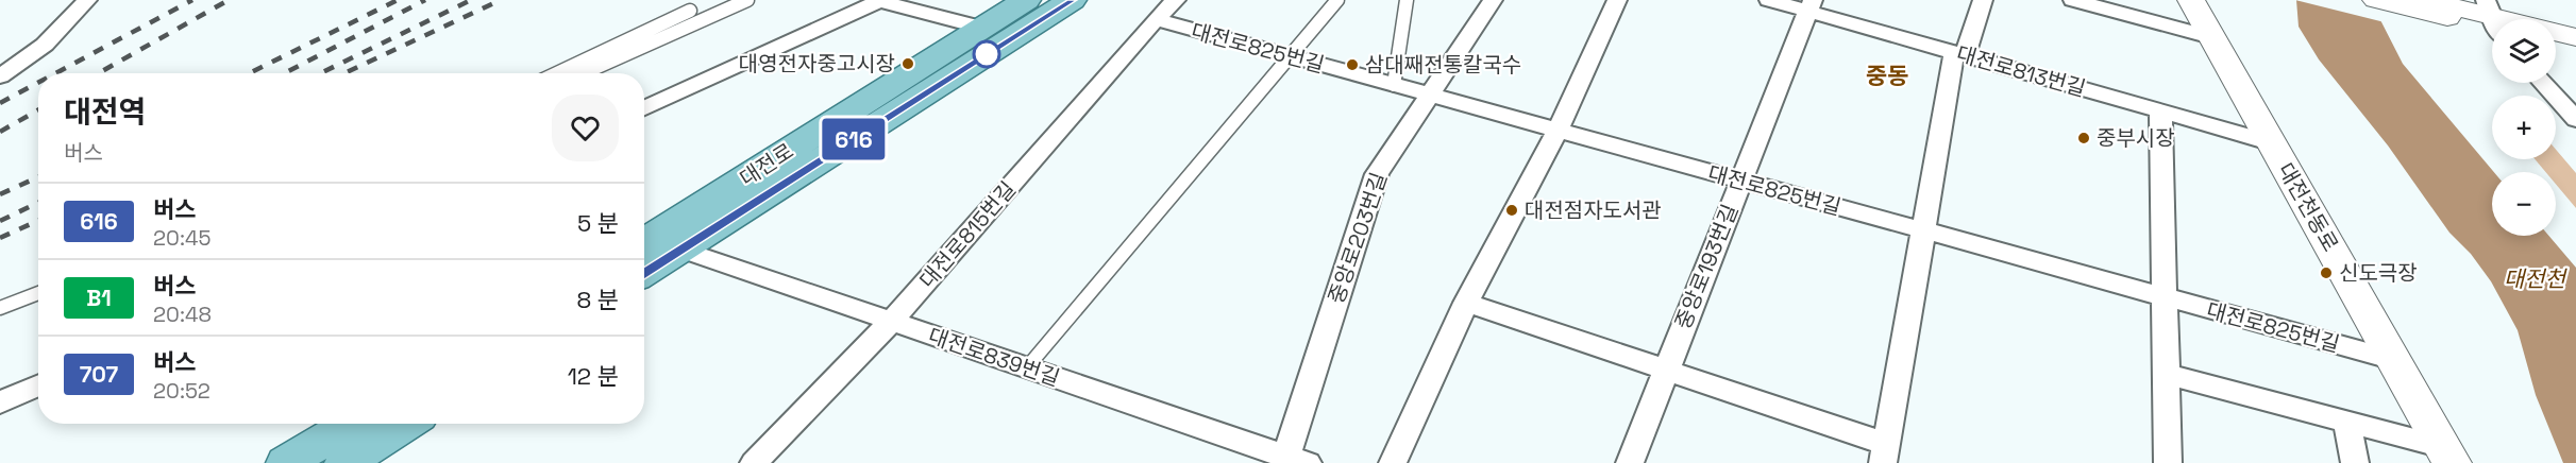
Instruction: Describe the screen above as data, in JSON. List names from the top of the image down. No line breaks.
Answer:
{"streets":{"main road":["대전로","대전천동로"],"street":["대전로825번길","대전로813번길","대전로815번길","중앙로203번길","중앙로193번길","대전로839번길"]},"crossings":[["대전로825번길","대전천동로"],["대전로825번길","대전로815번길"],["대전로825번길","중앙로203번길"],["대전로825번길","중앙로193번길"],["대전로813번길","대전천동로"],["대전로813번길","중앙로193번길"],["대전로","대전로839번길"],["대전로815번길","대전로839번길"],["중앙로203번길","대전로839번길"]],"districts":["중동"],"water":["대전천"],"places":["대영전자중고시장","삼대째전통칼국수","중부시장","대전점자도서관","신도극장"],"lines":["bus line 616"],"page":{"on_map":"616","map_buttons":["+","−"],"heading":["대전역","버스"],"list":[{"mark":"616","name":"버스","note":"20:45","value":"5 분"},{"mark":"B1","name":"버스","note":"20:48","value":"8 분"},{"mark":"707","name":"버스","note":"20:52","value":"12 분"}]}}
